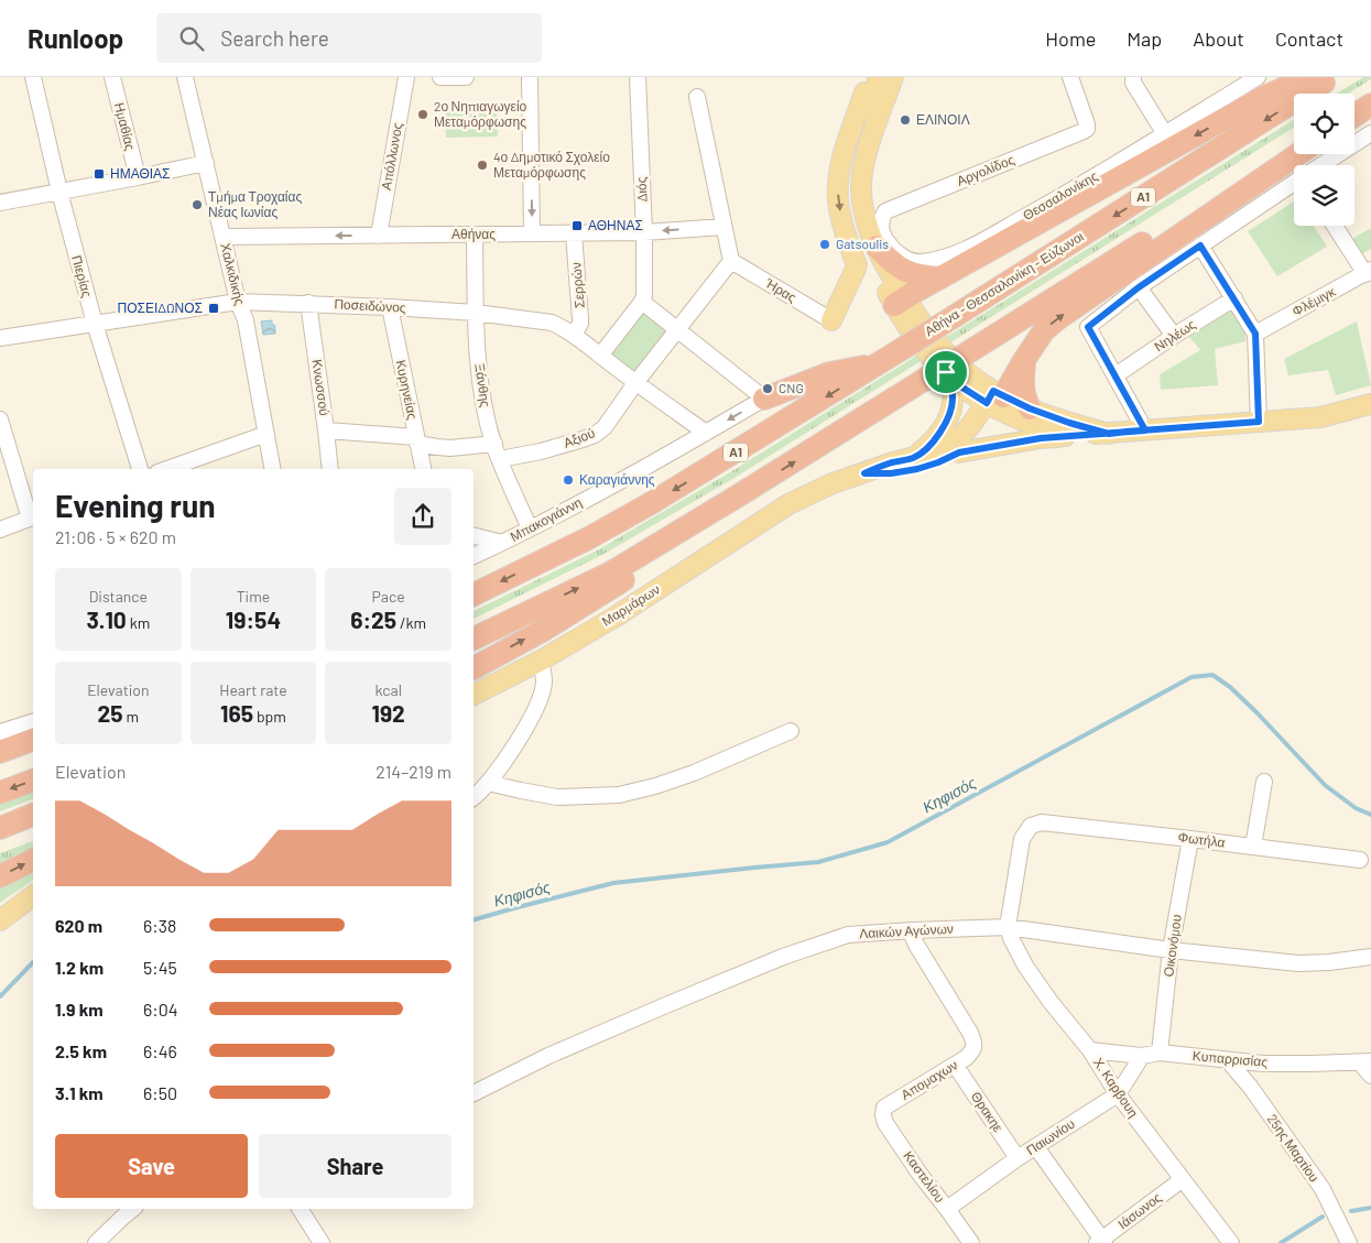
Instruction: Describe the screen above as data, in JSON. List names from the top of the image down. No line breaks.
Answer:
{"streets":{"highway":["Α1","Αθήνα - Θεσσαλονίκη - Εύζωνοι"],"main road":["Μαρμάρων"],"street":["Ημαθίας","Απόλλωνος","Αργολίδος","Διός","Θεσσαλονίκης","Αθήνας","Χαλκιδικής","Πιερίας","Σερρών","Ήρας","Φλέμιγκ","Ποσειδώνος","Νηλέως","Ξάνθης","Κνωσσού","Κυρηνείας","Αξιού","Μπακογιάννη","Φωτήλα","Λαικών Αγώνων","Οικονόμου","Κυπαρρισίας","Απομαχων","Χ. Καρβουη","Θρακηε","Παιωνίου","25ης Μαρτίου","Καστελίου","Ιάσωνος"]},"crossings":[["Απόλλωνος","Αθήνας"],["Αργολίδος","Θεσσαλονίκης"],["Διός","Αθήνας"],["Αθήνας","Χαλκιδικής"],["Αθήνας","Σερρών"],["Αθήνας","Ξάνθης"],["Χαλκιδικής","Ποσειδώνος"],["Πιερίας","Ποσειδώνος"],["Σερρών","Ποσειδώνος"],["Ήρας","Αξιού"],["Ποσειδώνος","Ξάνθης"],["Ποσειδώνος","Κνωσσού"],["Ποσειδώνος","Κυρηνείας"],["Ποσειδώνος","Αξιού"],["Ποσειδώνος","Μπακογιάννη"],["Ξάνθης","Αξιού"],["Ξάνθης","Μπακογιάννη"],["Φωτήλα","Λαικών Αγώνων"],["Φωτήλα","Οικονόμου"],["Φωτήλα","Χ. Καρβουη"],["Λαικών Αγώνων","Οικονόμου"],["Λαικών Αγώνων","Απομαχων"],["Λαικών Αγώνων","Χ. Καρβουη"],["Οικονόμου","Κυπαρρισίας"],["Κυπαρρισίας","Χ. Καρβουη"],["Κυπαρρισίας","Παιωνίου"],["Κυπαρρισίας","25ης Μαρτίου"],["Απομαχων","Θρακηε"],["Απομαχων","Καστελίου"],["Χ. Καρβουη","Παιωνίου"],["Χ. Καρβουη","Ιάσωνος"],["Θρακηε","Παιωνίου"],["Παιωνίου","Καστελίου"]],"one_way":["Αθήνας"],"water":["Κηφισός"],"places":{"other":["2ο Νηπιαγωγείο Μεταμόρφωσης","ΕΛΙΝΟΙΛ","4ο Δημοτικό Σχολείο Μεταμόρφωσης","Τμήμα Τροχαίας Νέας Ιωνίας","Gatsoulis","CNG","Καραγιάννης"],"transit":["ΗΜΑΘΙΑΣ","ΑΘΗΝΑΣ","ΠΟΣΕΙΔΩΝΟΣ"]},"page":{"header":"Runloop","search":"Search here","nav":["Home","Map","About","Contact"],"heading":["Evening run","21:06 · 5 × 620 m"],"stats":[["Distance","3.10 km"],["Time","19:54"],["Pace","6:25 /km"],["Elevation","25 m"],["Heart rate","165 bpm"],["kcal","192"]],"chart":["Elevation","214–219 m"],"list":[{"name":"620 m","note":"6:38"},{"name":"1.2 km","note":"5:45"},{"name":"1.9 km","note":"6:04"},{"name":"2.5 km","note":"6:46"},{"name":"3.1 km","note":"6:50"}],"buttons":["Save","Share"]}}
